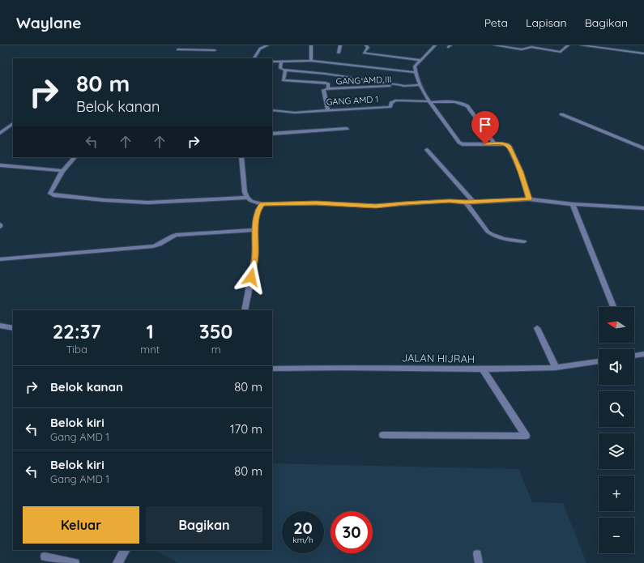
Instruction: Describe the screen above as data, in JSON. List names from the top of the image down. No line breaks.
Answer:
{"streets":{"street":["GANG AMD III","GANG AMD 1","JALAN HIJRAH"]},"north":"left","page":{"header":"Waylane","nav":["Peta","Lapisan","Bagikan"],"turn":["80 m","Belok kanan"],"map_buttons":["+","−"],"eta":["22:37","Tiba","1","mnt","350","m"],"list":[{"name":"Belok kanan","value":"80 m"},{"name":"Belok kiri","note":"Gang AMD 1","value":"170 m"},{"name":"Belok kiri","note":"Gang AMD 1","value":"80 m"}],"buttons":["Keluar","Bagikan"],"speed":"20 km/h","limit":"30"}}
